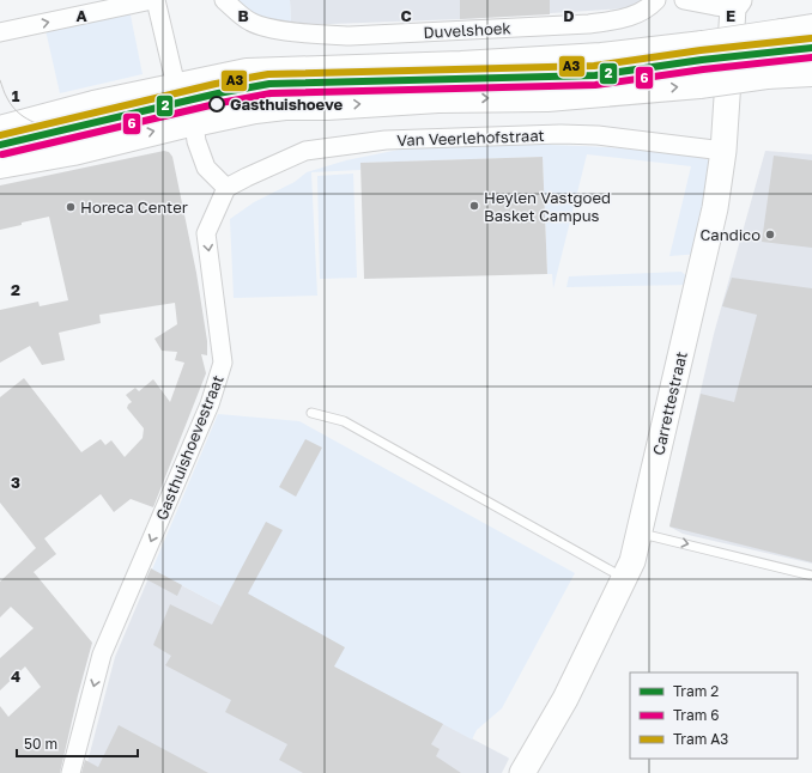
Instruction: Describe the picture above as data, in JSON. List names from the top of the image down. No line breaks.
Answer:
{"streets":{"street":["Duvelshoek","Van Veerlehofstraat","Carrettestraat","Gasthuishoevestraat"]},"crossings":[["Van Veerlehofstraat","Carrettestraat"],["Van Veerlehofstraat","Gasthuishoevestraat"]],"one_way":["Gasthuishoevestraat"],"places":["Gasthuishoeve","Heylen Vastgoed Basket Campus","Horeca Center","Candico"],"lines":["tram line A3","tram line 2","tram line 6"],"legend":["Tram 2","Tram 6","Tram A3"],"scale_bar":"50 m","grid":{"columns":["A","B","C","D","E"],"rows":["1","2","3","4"]}}
